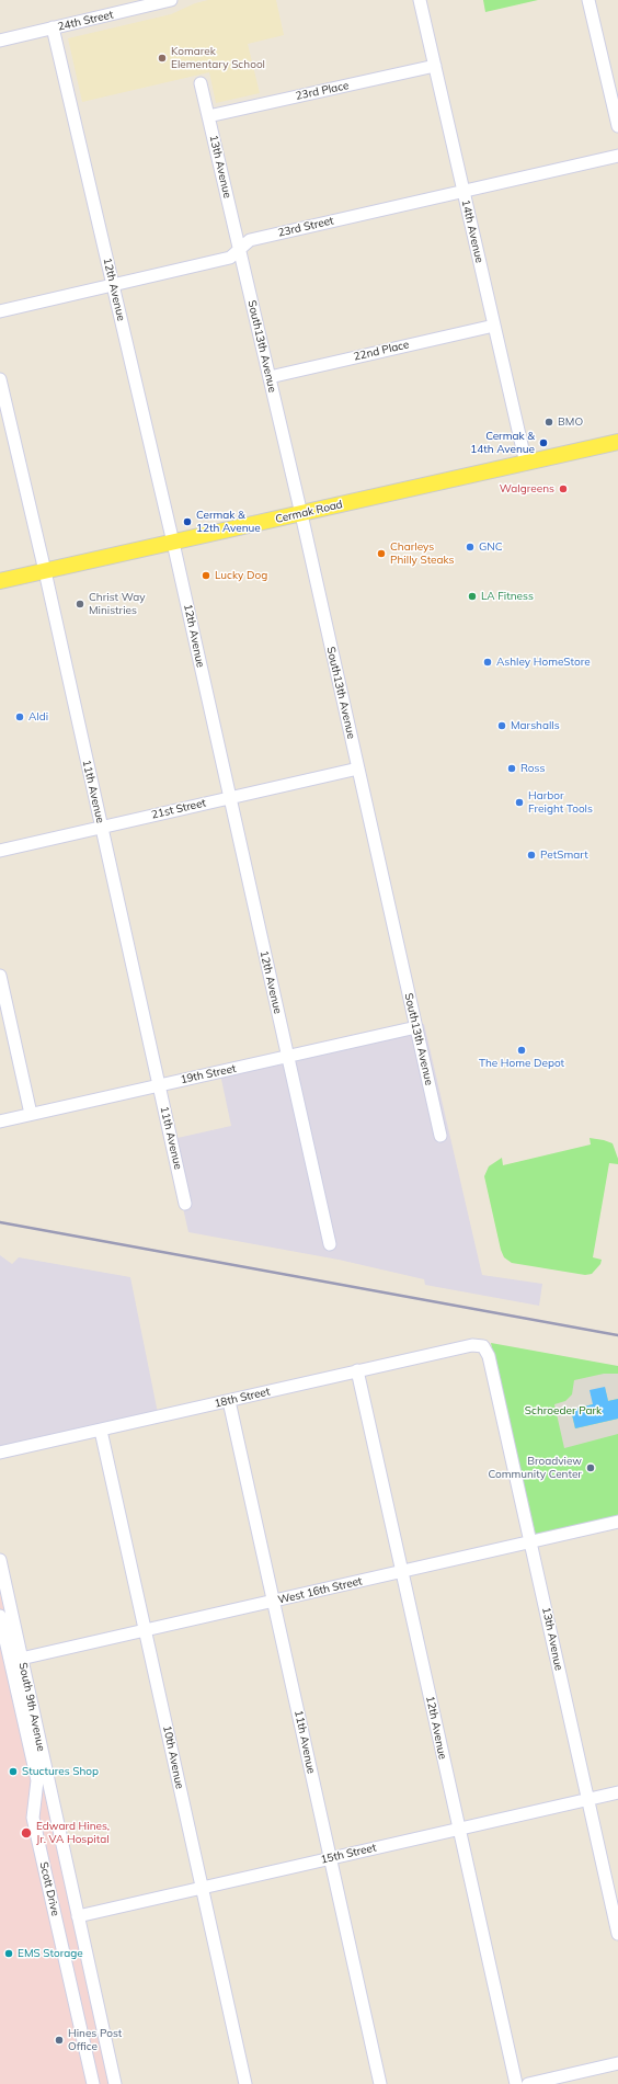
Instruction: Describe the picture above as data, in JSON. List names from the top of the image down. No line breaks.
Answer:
{"streets":{"main road":["Cermak Road"],"street":["24th Street","23rd Place","13th Avenue","23rd Street","14th Avenue","12th Avenue","South13th Avenue","22nd Place","11th Avenue","21st Street","19th Street","18th Street","West 16th Street","South 9th Avenue","10th Avenue","15th Street","Scott Drive"]},"crossings":[["24th Street","12th Avenue"],["23rd Place","13th Avenue"],["23rd Place","14th Avenue"],["13th Avenue","23rd Street"],["13th Avenue","South13th Avenue"],["13th Avenue","18th Street"],["13th Avenue","West 16th Street"],["13th Avenue","15th Street"],["23rd Street","14th Avenue"],["23rd Street","12th Avenue"],["23rd Street","South13th Avenue"],["14th Avenue","22nd Place"],["14th Avenue","Cermak Road"],["12th Avenue","Cermak Road"],["12th Avenue","21st Street"],["12th Avenue","19th Street"],["12th Avenue","18th Street"],["12th Avenue","West 16th Street"],["12th Avenue","15th Street"],["South13th Avenue","22nd Place"],["South13th Avenue","Cermak Road"],["South13th Avenue","21st Street"],["South13th Avenue","19th Street"],["Cermak Road","11th Avenue"],["11th Avenue","21st Street"],["11th Avenue","19th Street"],["11th Avenue","18th Street"],["11th Avenue","West 16th Street"],["11th Avenue","15th Street"],["18th Street","10th Avenue"],["West 16th Street","South 9th Avenue"],["West 16th Street","10th Avenue"],["South 9th Avenue","15th Street"],["10th Avenue","15th Street"]],"parks":["Schroeder Park"],"places":["Komarek Elementary School","BMO","Cermak & 14th Avenue","Walgreens","Cermak & 12th Avenue","GNC","Charleys Philly Steaks","Lucky Dog","LA Fitness","Christ Way Ministries","Ashley HomeStore","Aldi","Marshalls","Ross","Harbor Freight Tools","PetSmart","The Home Depot","Broadview Community Center","Stuctures Shop","Edward Hines, Jr. VA Hospital","EMS Storage","Hines Post Office"]}
